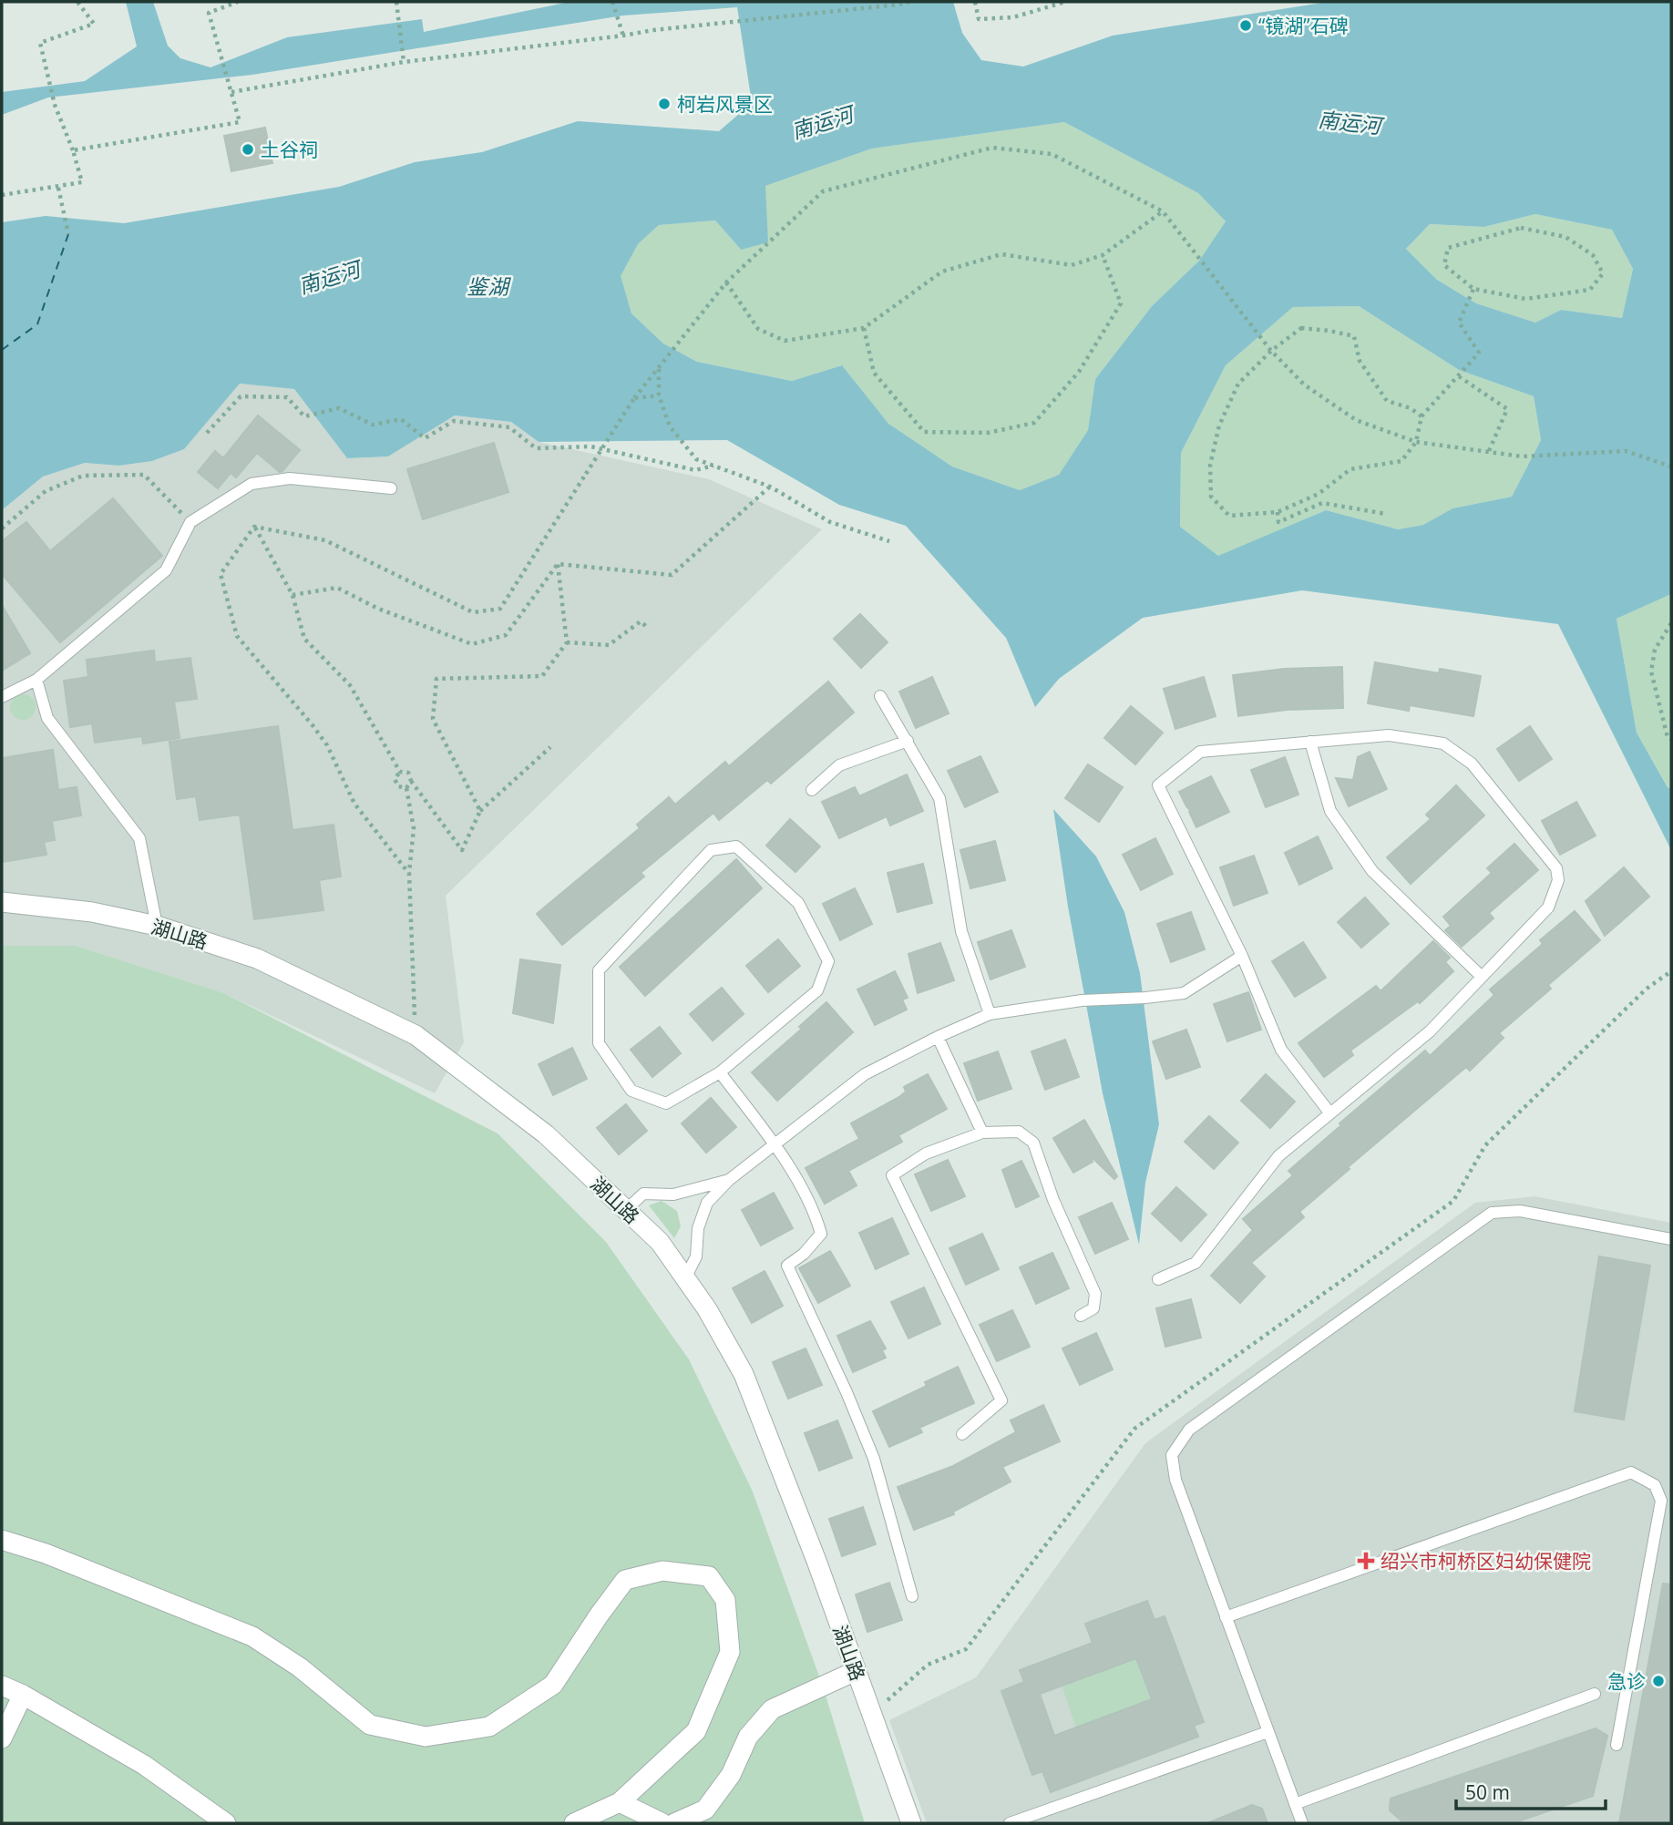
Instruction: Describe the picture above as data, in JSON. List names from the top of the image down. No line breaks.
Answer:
{"streets":{"street":["湖山路"]},"water":["南运河","鉴湖"],"places":{"other":["“镜湖”石碑","柯岩风景区","土谷祠","急诊"],"health":["绍兴市柯桥区妇幼保健院"]},"scale_bar":"50 m"}
